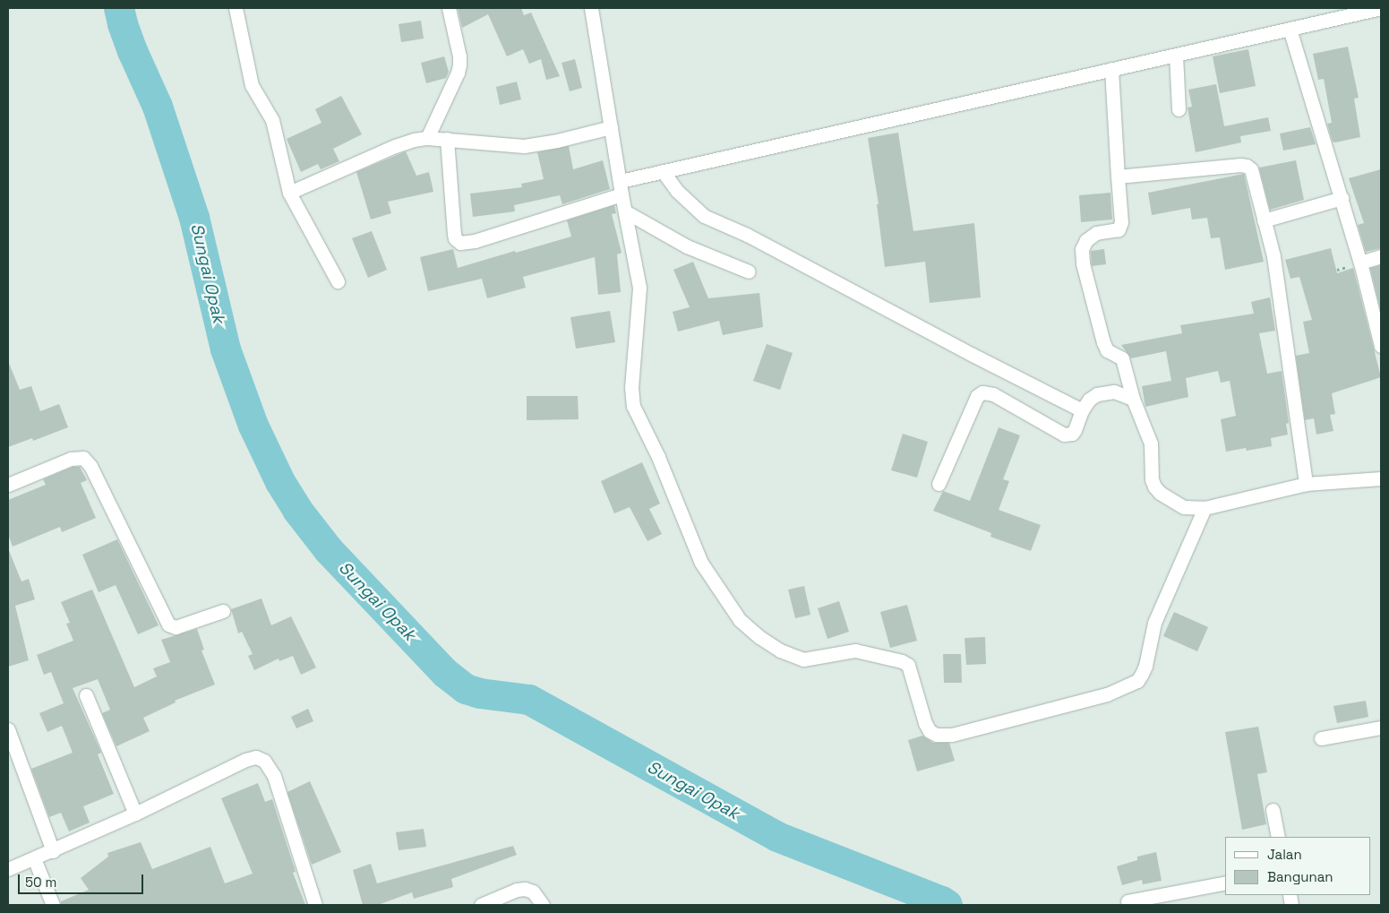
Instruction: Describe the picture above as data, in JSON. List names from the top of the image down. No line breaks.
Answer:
{"water":["Sungai Opak"],"legend":["Jalan","Bangunan"],"scale_bar":"50 m"}
